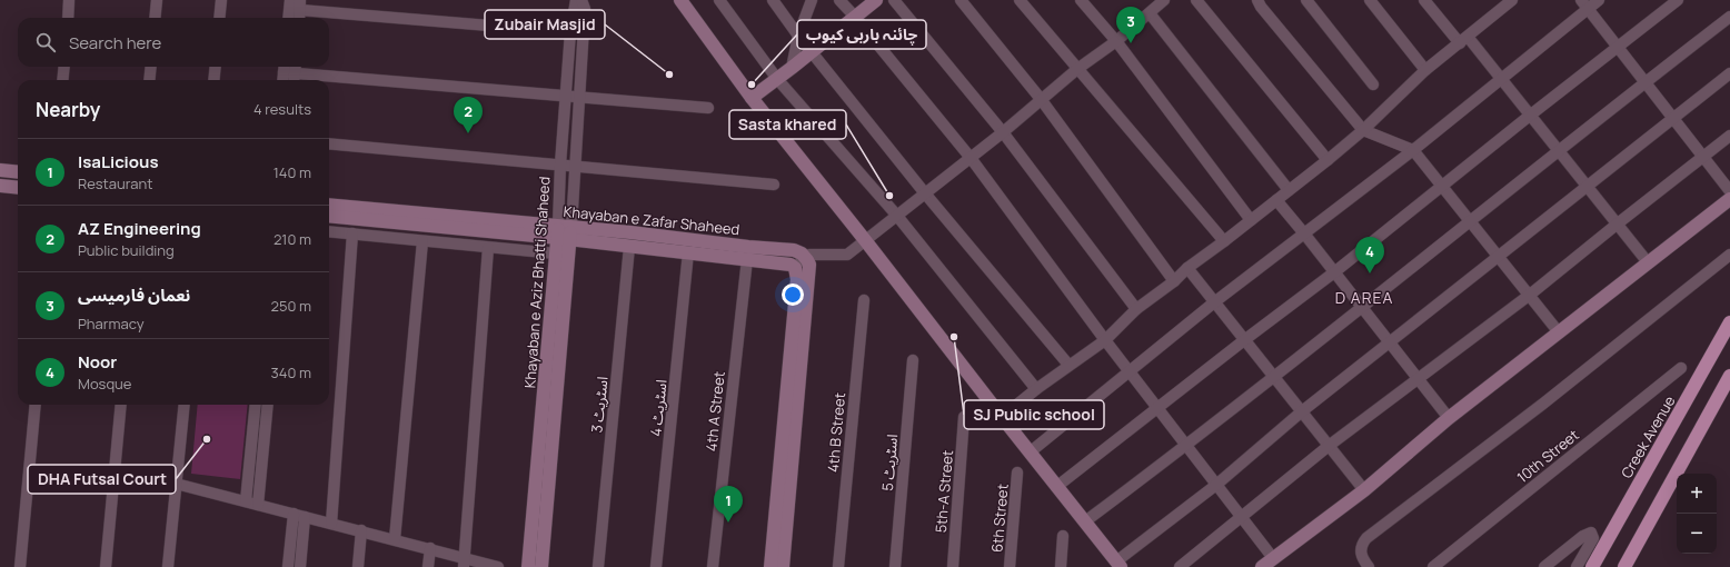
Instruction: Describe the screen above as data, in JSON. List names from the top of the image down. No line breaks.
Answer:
{"streets":{"main road":["Creek Avenue"],"street":["Khayaban e Zafar Shaheed","Khayaban e Aziz Bhatti Shaheed","اسٹریٹ 3","اسٹریٹ 4","4th A Street","4th B Street","10th Street","اسٹریٹ 5","5th-A Street","6th Street"]},"crossings":[["Khayaban e Zafar Shaheed","Khayaban e Aziz Bhatti Shaheed"]],"districts":["D AREA"],"places":["Zubair Masjid","چائنہ باربی کیوب","Sasta khared","SJ Public school","DHA Futsal Court"],"page":{"pins":["3","2","4","1"],"search":"Search here","heading":["Nearby","4 results"],"list":[{"mark":"1","name":"IsaLicious","note":"Restaurant","value":"140 m"},{"mark":"2","name":"AZ Engineering","note":"Public building","value":"210 m"},{"mark":"3","name":"نعمان فارمیسی","note":"Pharmacy","value":"250 m"},{"mark":"4","name":"Noor","note":"Mosque","value":"340 m"}],"map_buttons":["+","−"]}}
